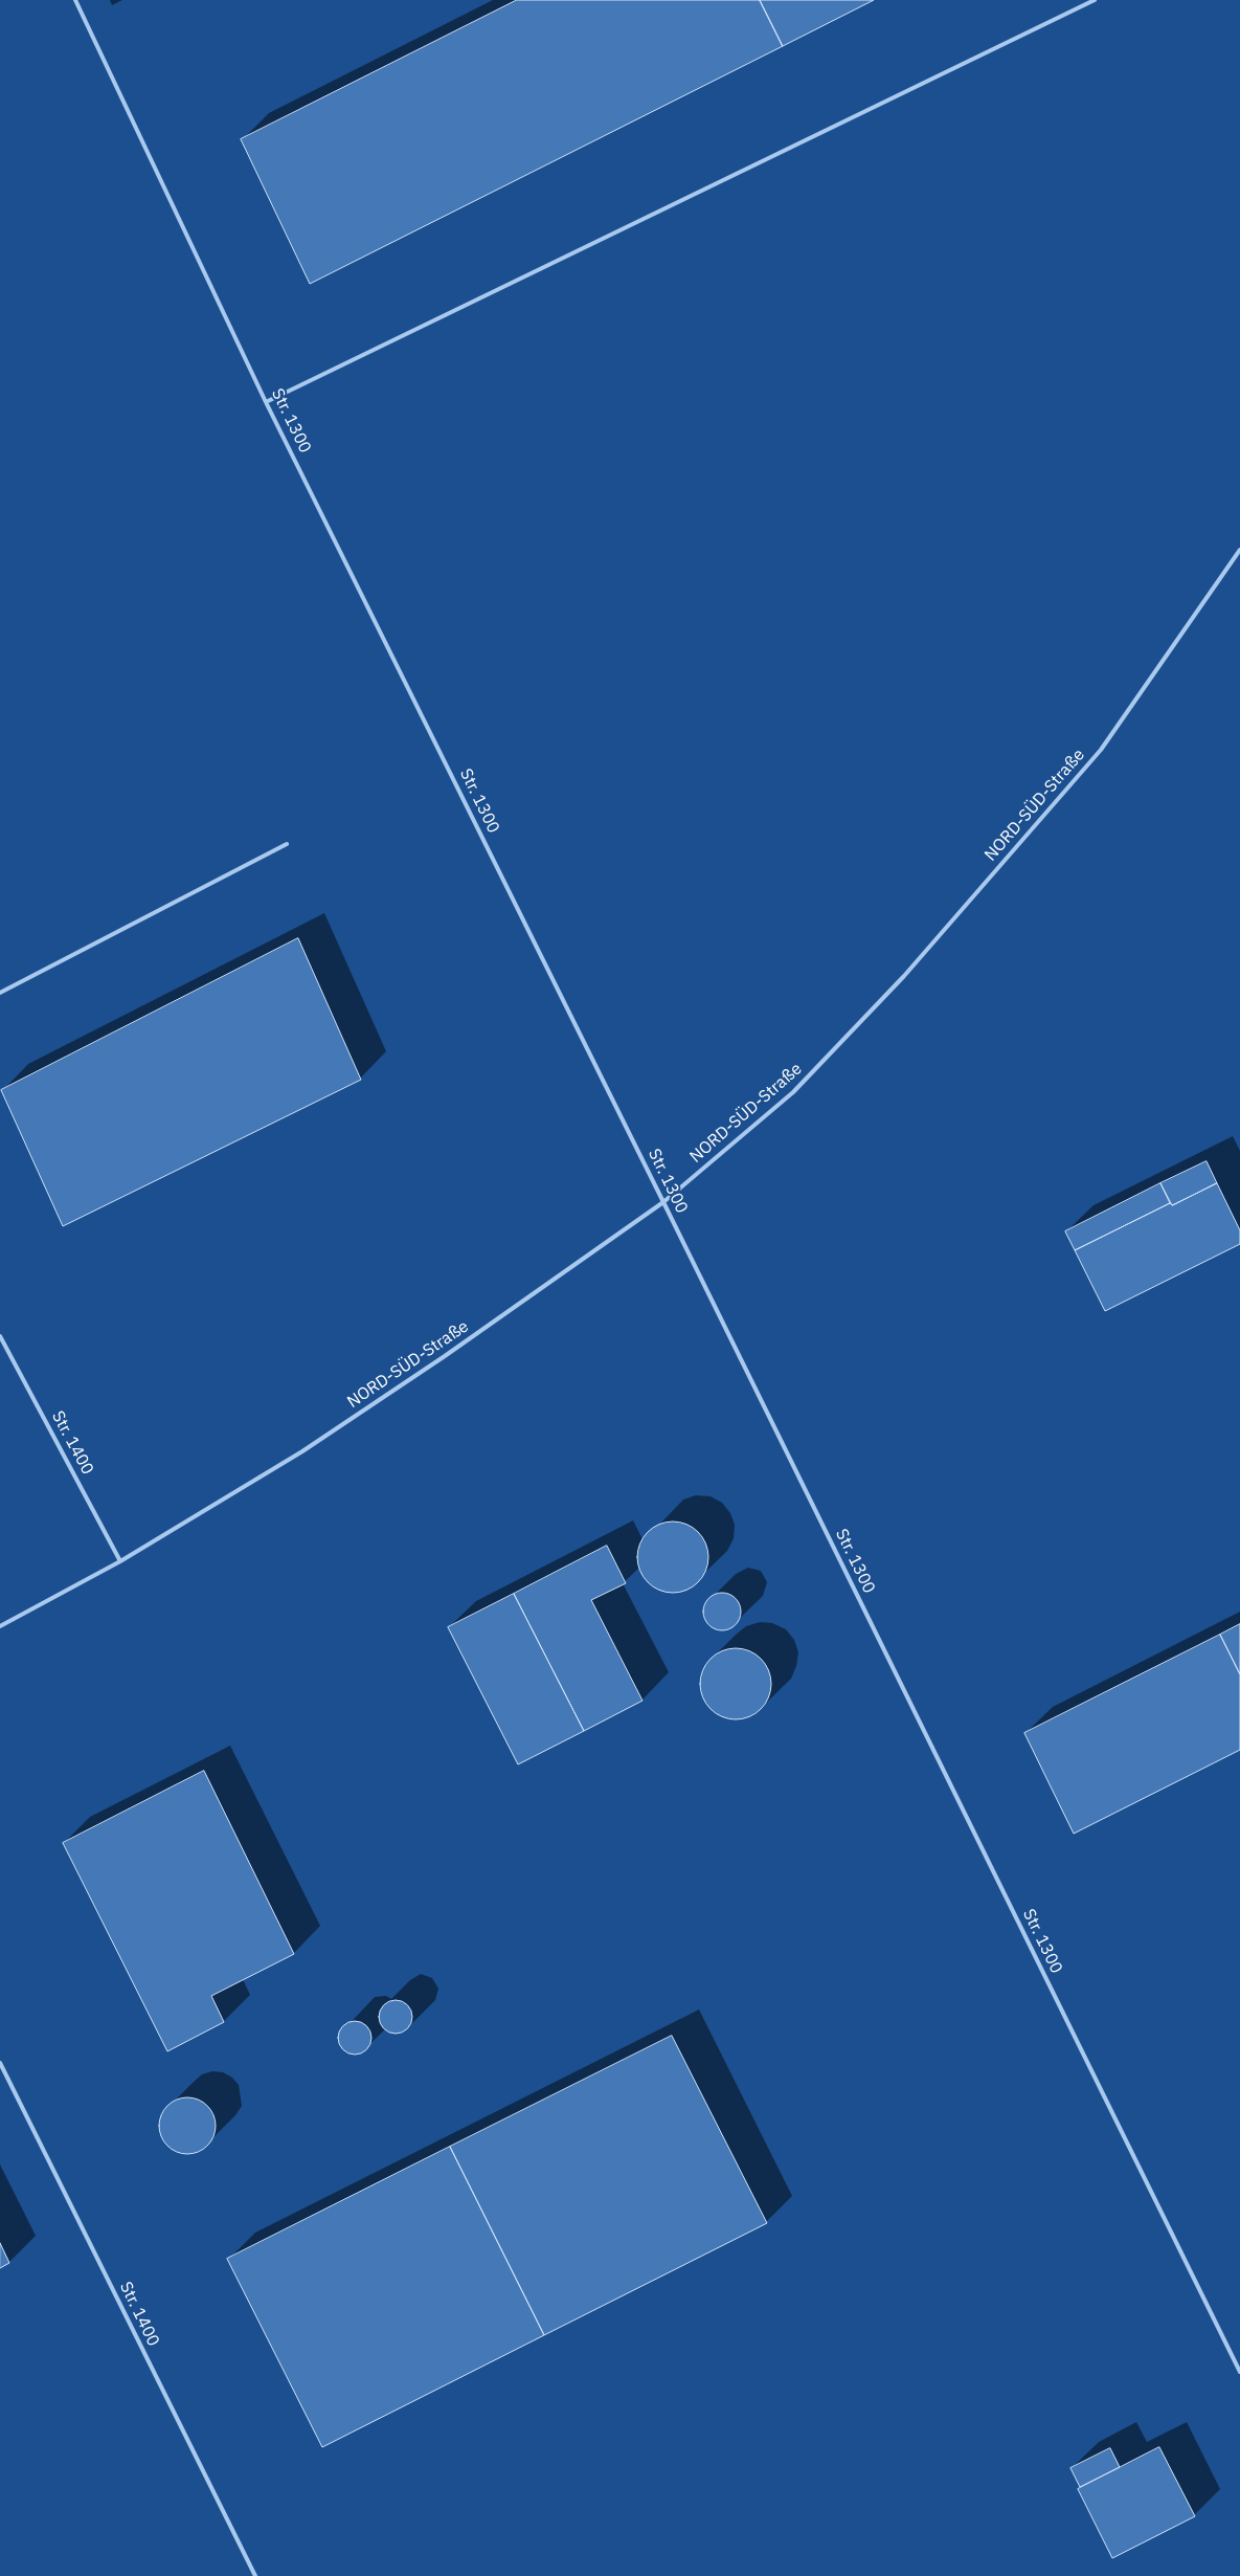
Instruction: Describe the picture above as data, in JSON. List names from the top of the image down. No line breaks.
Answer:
{"streets":{"lane":["Str. 1300","NORD-SÜD-Straße","Str. 1400"]},"crossings":[["Str. 1300","NORD-SÜD-Straße"],["NORD-SÜD-Straße","Str. 1400"]]}
